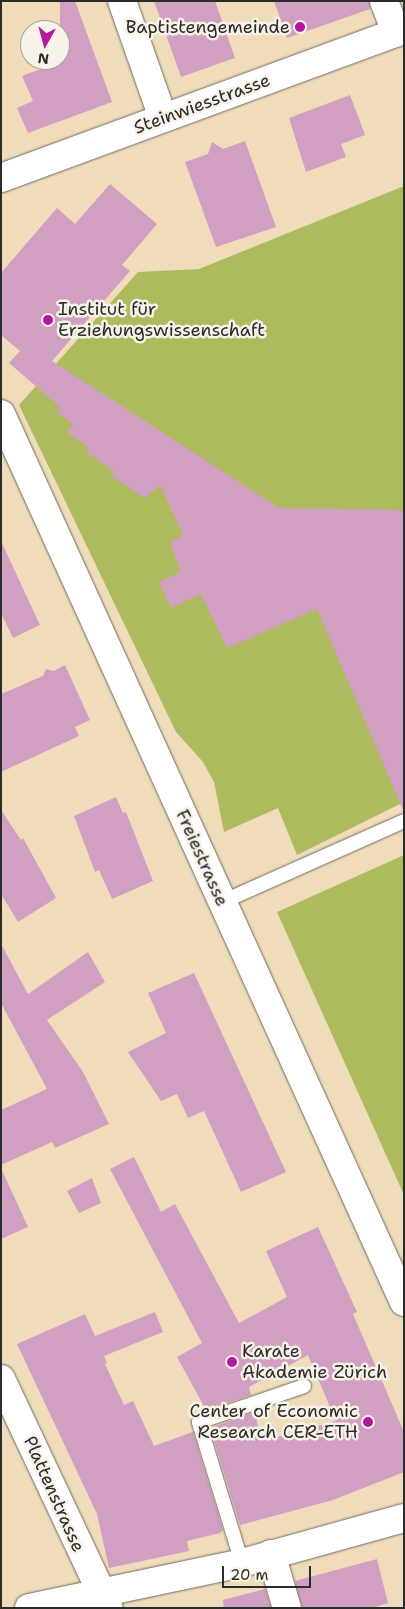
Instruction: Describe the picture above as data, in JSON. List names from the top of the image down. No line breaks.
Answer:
{"streets":{"street":["Steinwiesstrasse","Freiestrasse","Plattenstrasse"]},"places":["Baptistengemeinde","Institut für Erziehungswissenschaft","Karate Akademie Zürich","Center of Economic Research CER-ETH"],"scale_bar":"20 m","north":"bottom"}
